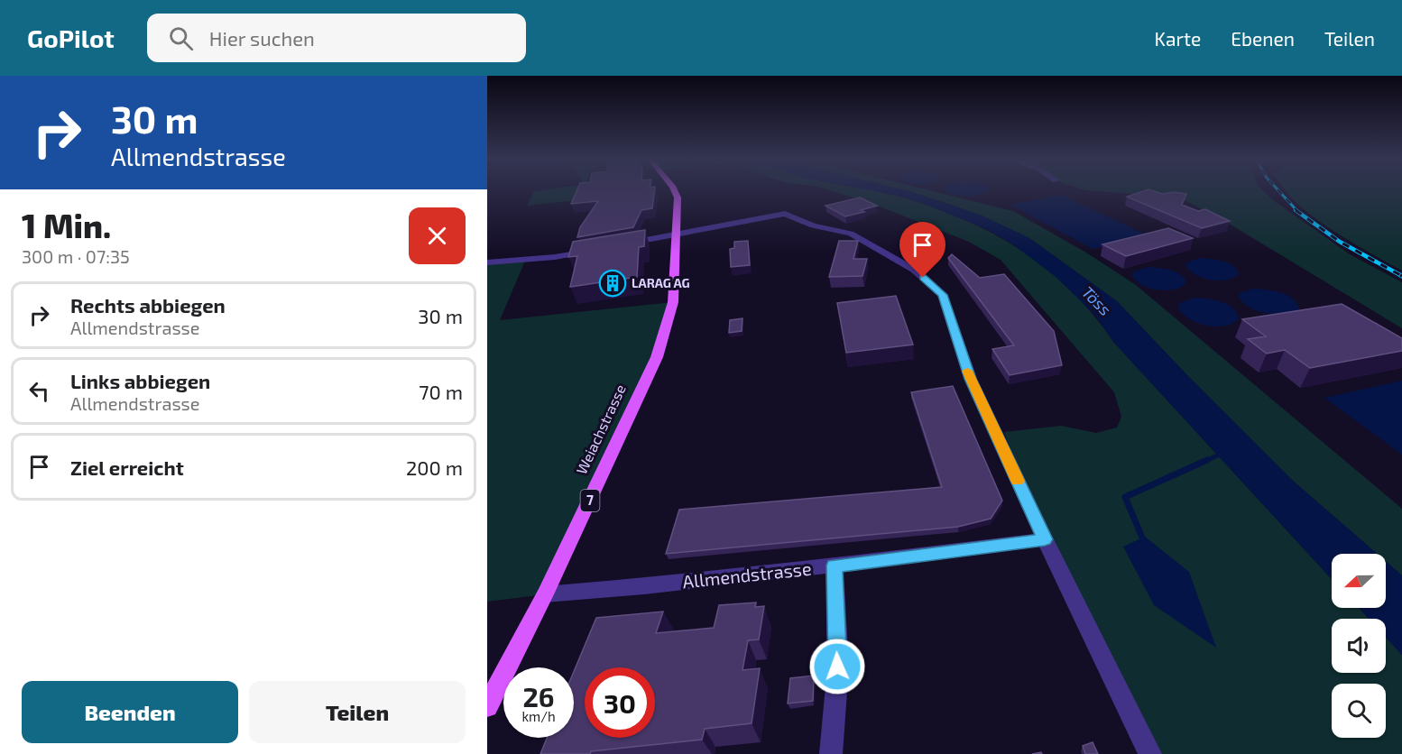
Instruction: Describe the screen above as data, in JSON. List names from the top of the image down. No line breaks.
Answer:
{"streets":{"main road":["Weiachstrasse","7"],"street":["Allmendstrasse"]},"crossings":[["Weiachstrasse","Allmendstrasse"]],"water":["Töss"],"places":{"building":["LARAG AG"]},"north":"left","page":{"header":"GoPilot","search":"Hier suchen","nav":["Karte","Ebenen","Teilen"],"turn":["30 m","Allmendstrasse"],"heading":["1 Min.","300 m · 07:35"],"list":[{"name":"Rechts abbiegen","note":"Allmendstrasse","value":"30 m"},{"name":"Links abbiegen","note":"Allmendstrasse","value":"70 m"},{"name":"Ziel erreicht","value":"200 m"}],"speed":"26 km/h","limit":"30","buttons":["Beenden","Teilen"]}}
